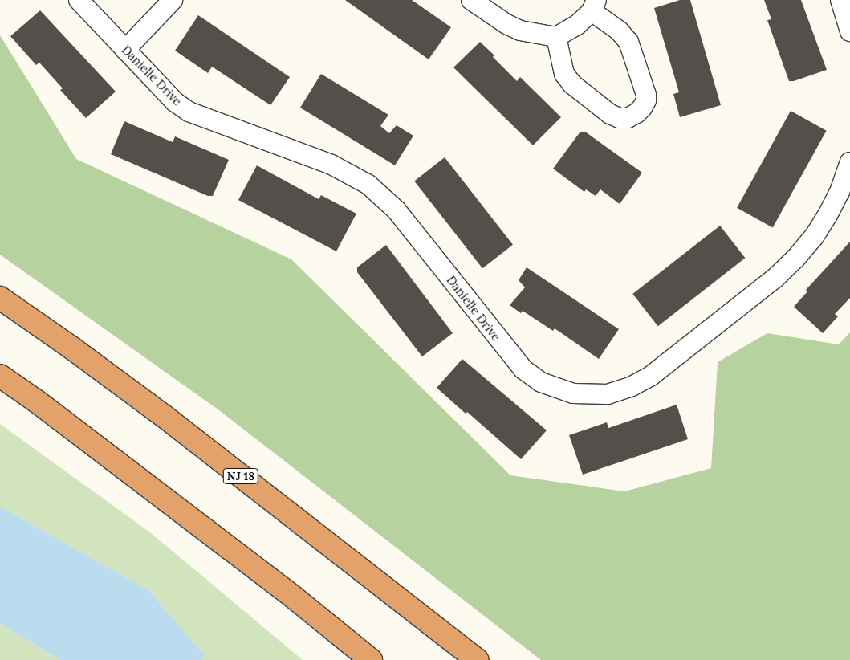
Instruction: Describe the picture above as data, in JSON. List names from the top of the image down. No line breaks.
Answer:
{"streets":{"highway":["NJ 18"],"street":["Danielle Drive"]}}
